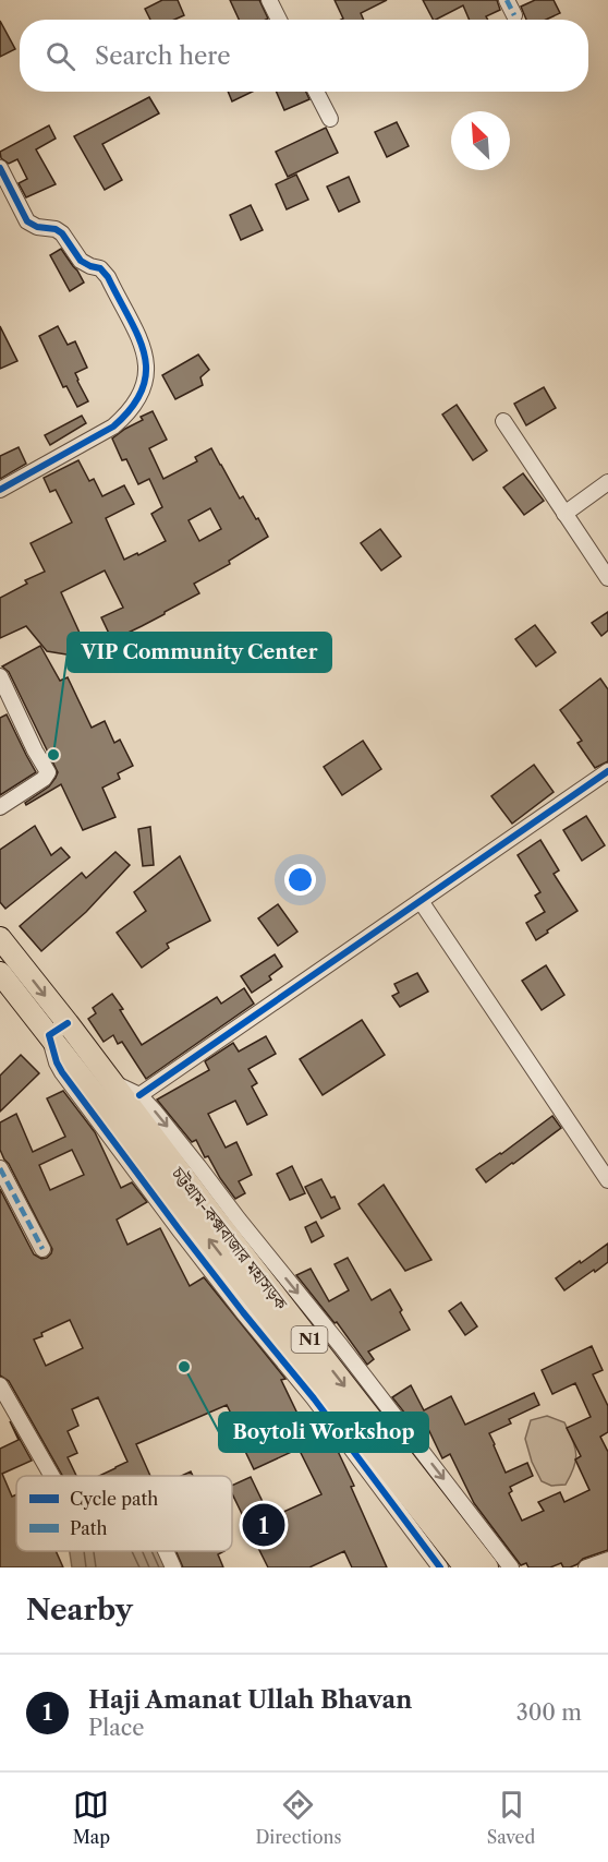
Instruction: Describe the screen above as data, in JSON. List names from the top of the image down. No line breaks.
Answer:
{"streets":{"highway":["চট্টগ্রাম-কক্সবাজার মহাসড়ক","N1"]},"places":["VIP Community Center","Boytoli Workshop"],"legend":["Cycle path","Path"],"north":"top left","page":{"search":"Search here","pins":"1","heading":"Nearby","list":[{"mark":"1","name":"Haji Amanat Ullah Bhavan","note":"Place","value":"300 m"}],"nav":["Map","Directions","Saved"]}}
